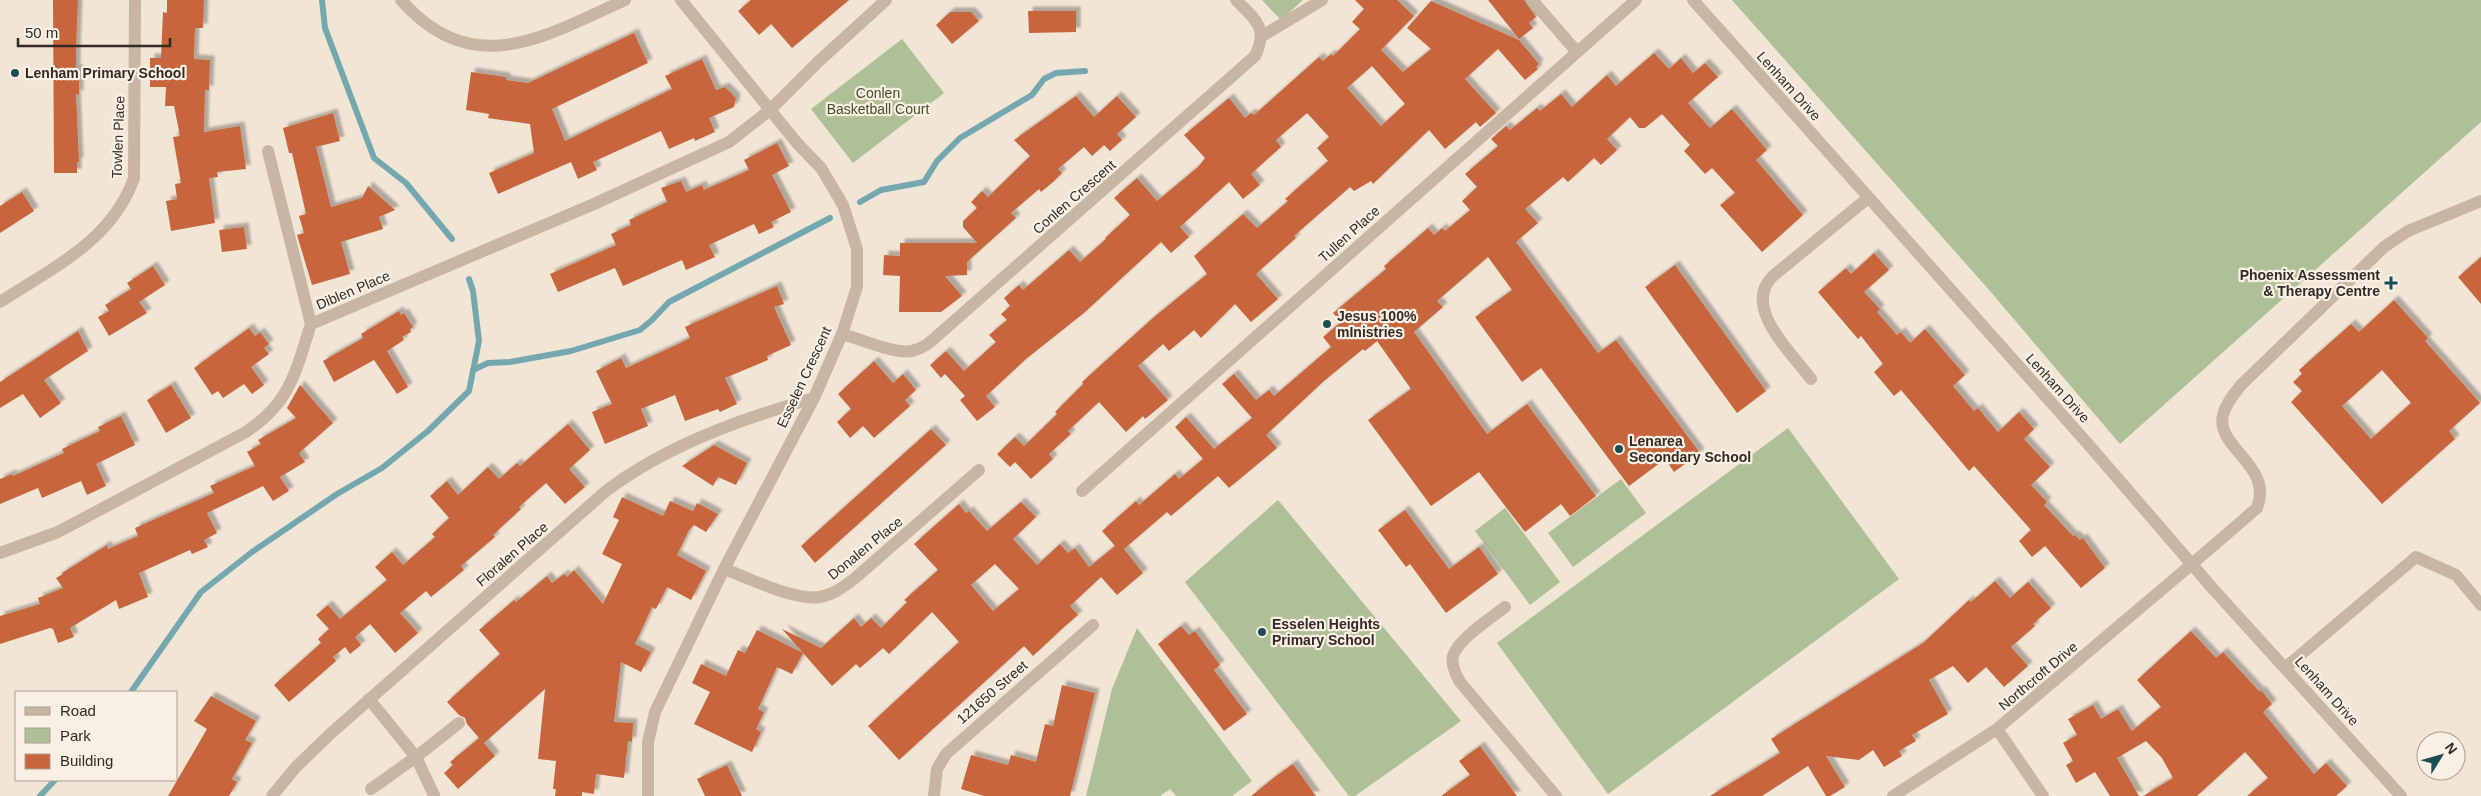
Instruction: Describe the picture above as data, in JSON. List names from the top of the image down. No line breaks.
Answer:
{"streets":{"street":["Lenham Drive","Towlen Place","Conlen Crescent","Tullen Place","Diblen Place","Esselen Crescent","Donalen Place","Floralen Place","Northcroft Drive","121650 Street"]},"crossings":[["Lenham Drive","Northcroft Drive"],["Conlen Crescent","Esselen Crescent"],["Diblen Place","Esselen Crescent"],["Esselen Crescent","Donalen Place"],["Esselen Crescent","Floralen Place"]],"parks":["Conlen Basketball Court"],"places":{"other":["Lenham Primary School","Jesus 100% mInistries","Lenarea Secondary School","Esselen Heights Primary School"],"health":["Phoenix Assessment & Therapy Centre"]},"legend":["Road","Park","Building"],"scale_bar":"50 m","north":"top right"}
